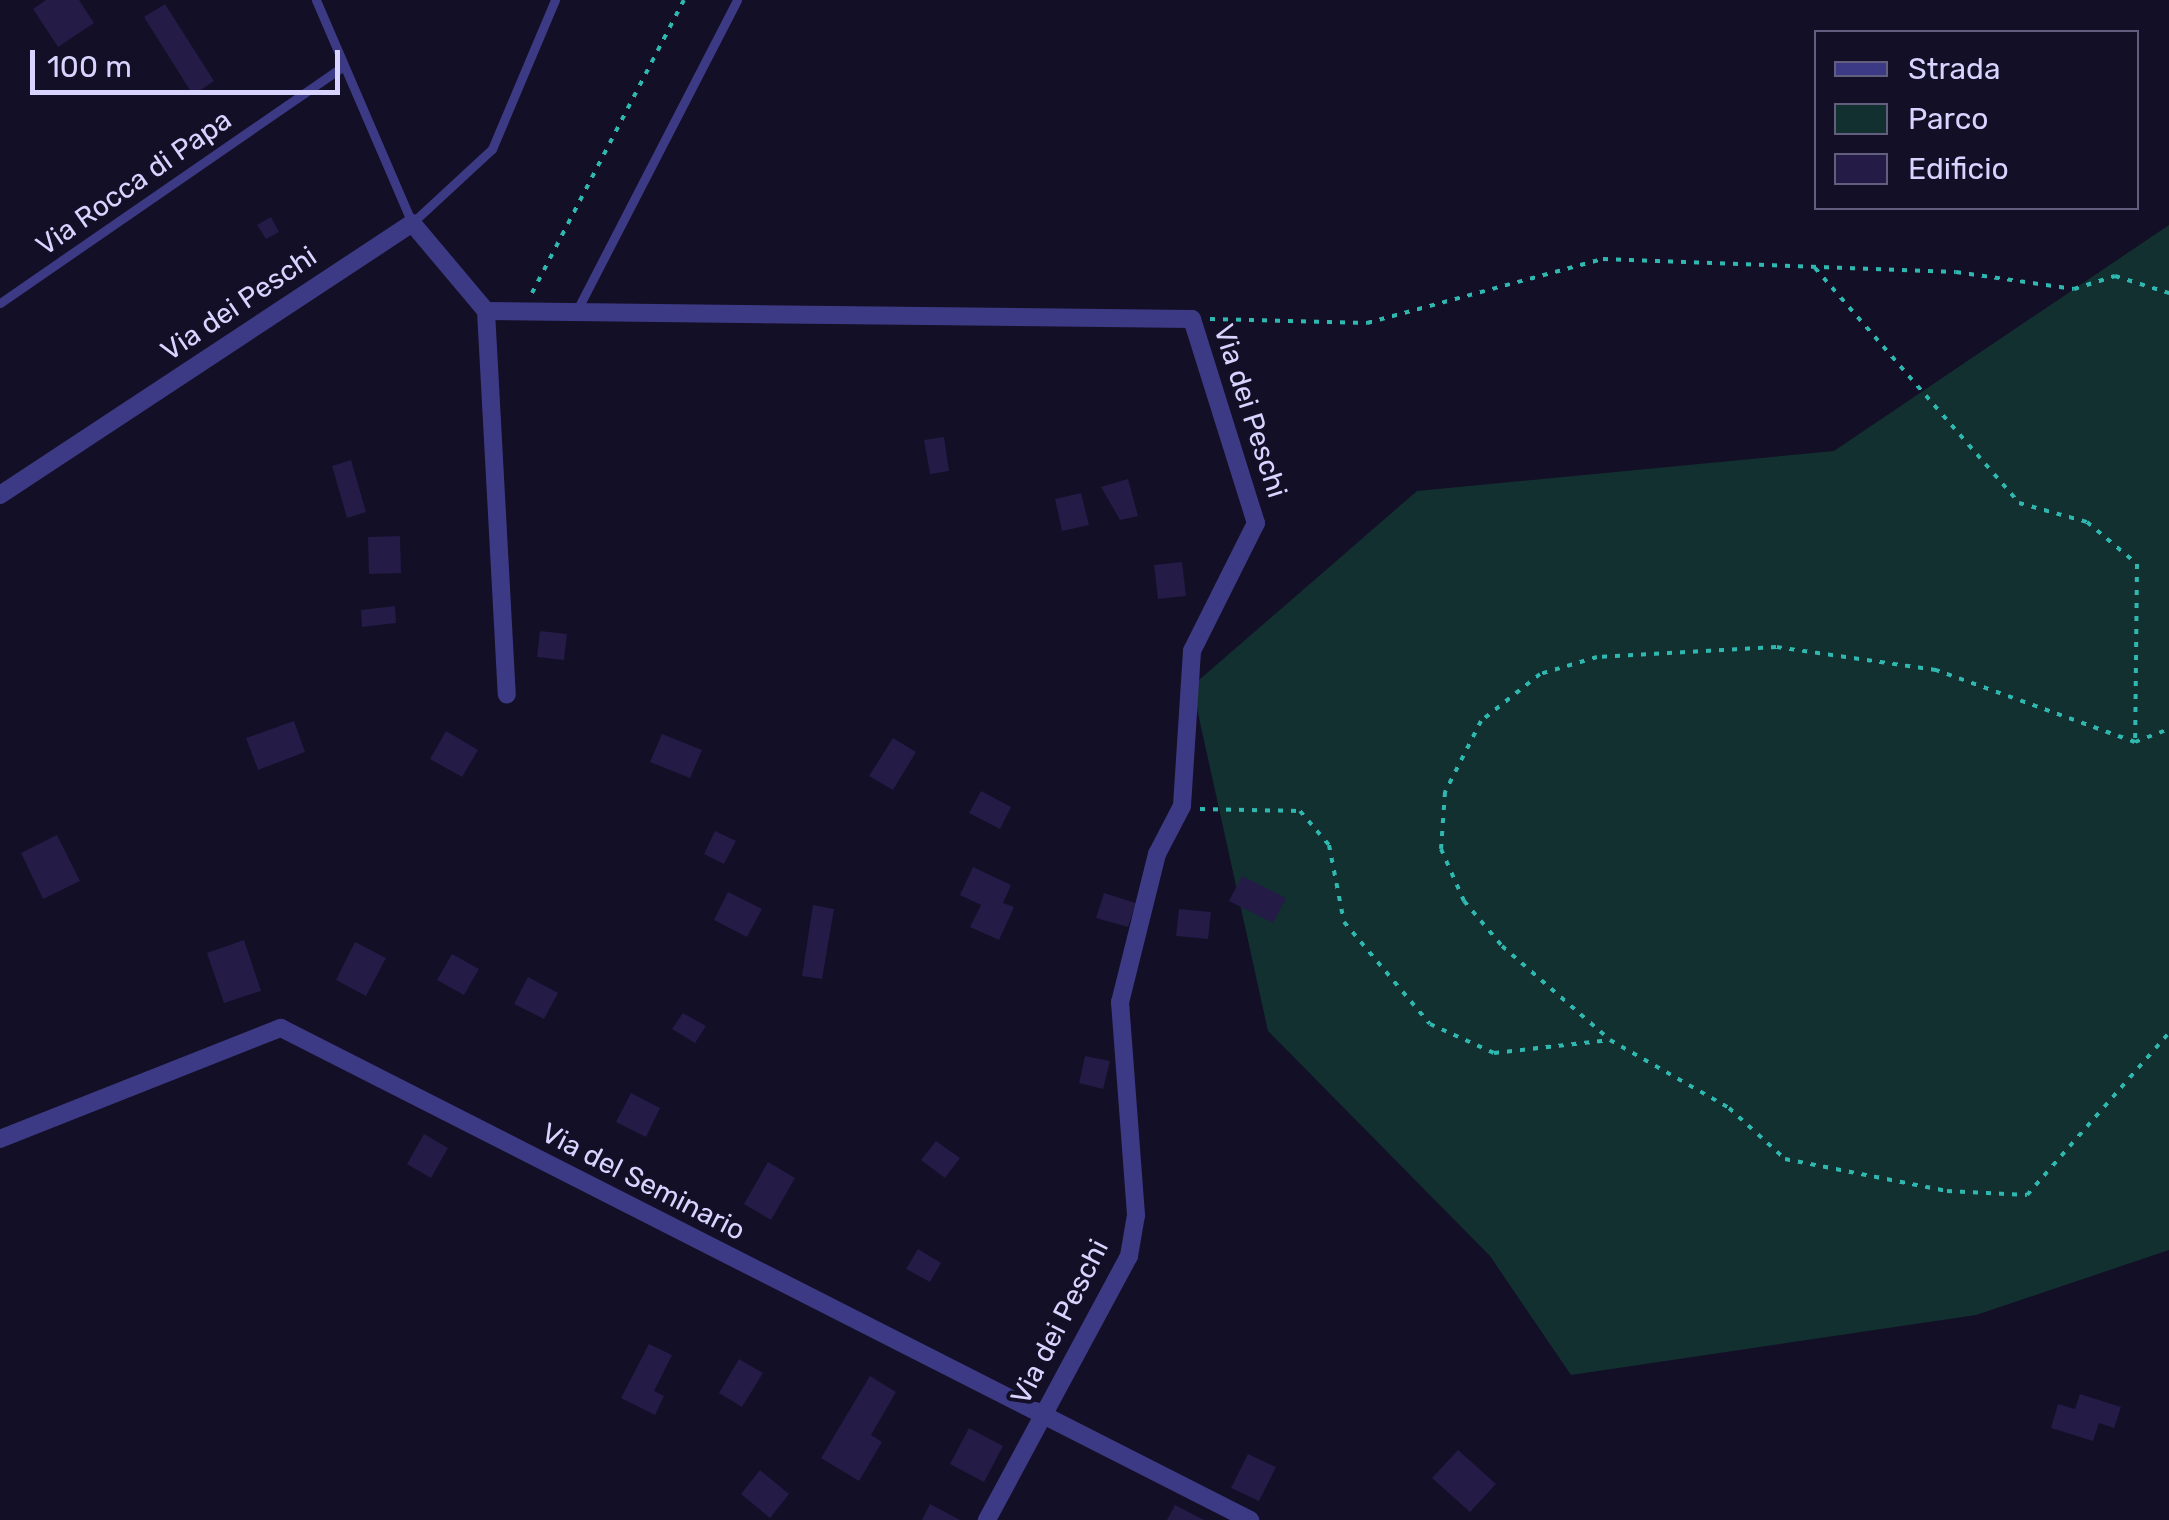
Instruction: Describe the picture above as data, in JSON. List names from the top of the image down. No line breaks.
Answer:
{"streets":{"street":["Via dei Peschi","Via del Seminario"],"lane":["Via Rocca di Papa"]},"crossings":[["Via dei Peschi","Via del Seminario"]],"legend":["Strada","Parco","Edificio"],"scale_bar":"100 m"}
